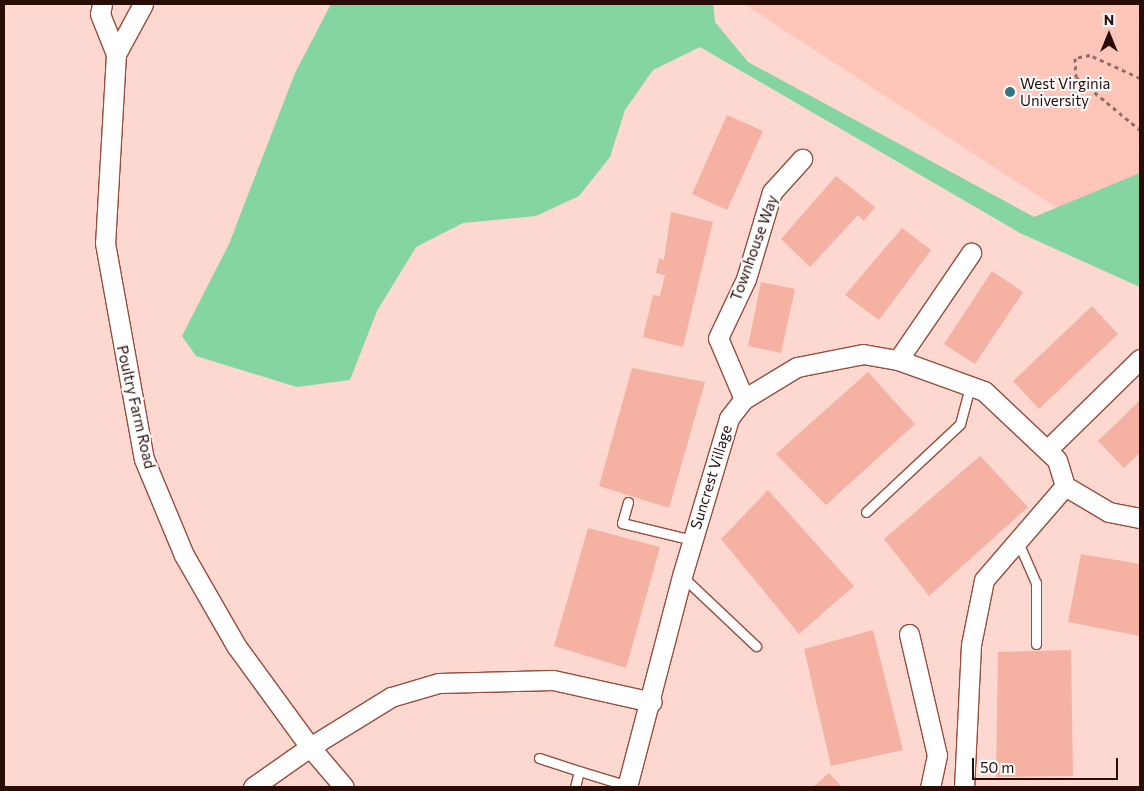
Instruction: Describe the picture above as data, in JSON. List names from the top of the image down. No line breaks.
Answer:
{"streets":{"street":["Townhouse Way","Poultry Farm Road","Suncrest Village"]},"crossings":[["Townhouse Way","Suncrest Village"]],"places":["West Virginia University"],"scale_bar":"50 m","north":"top"}
